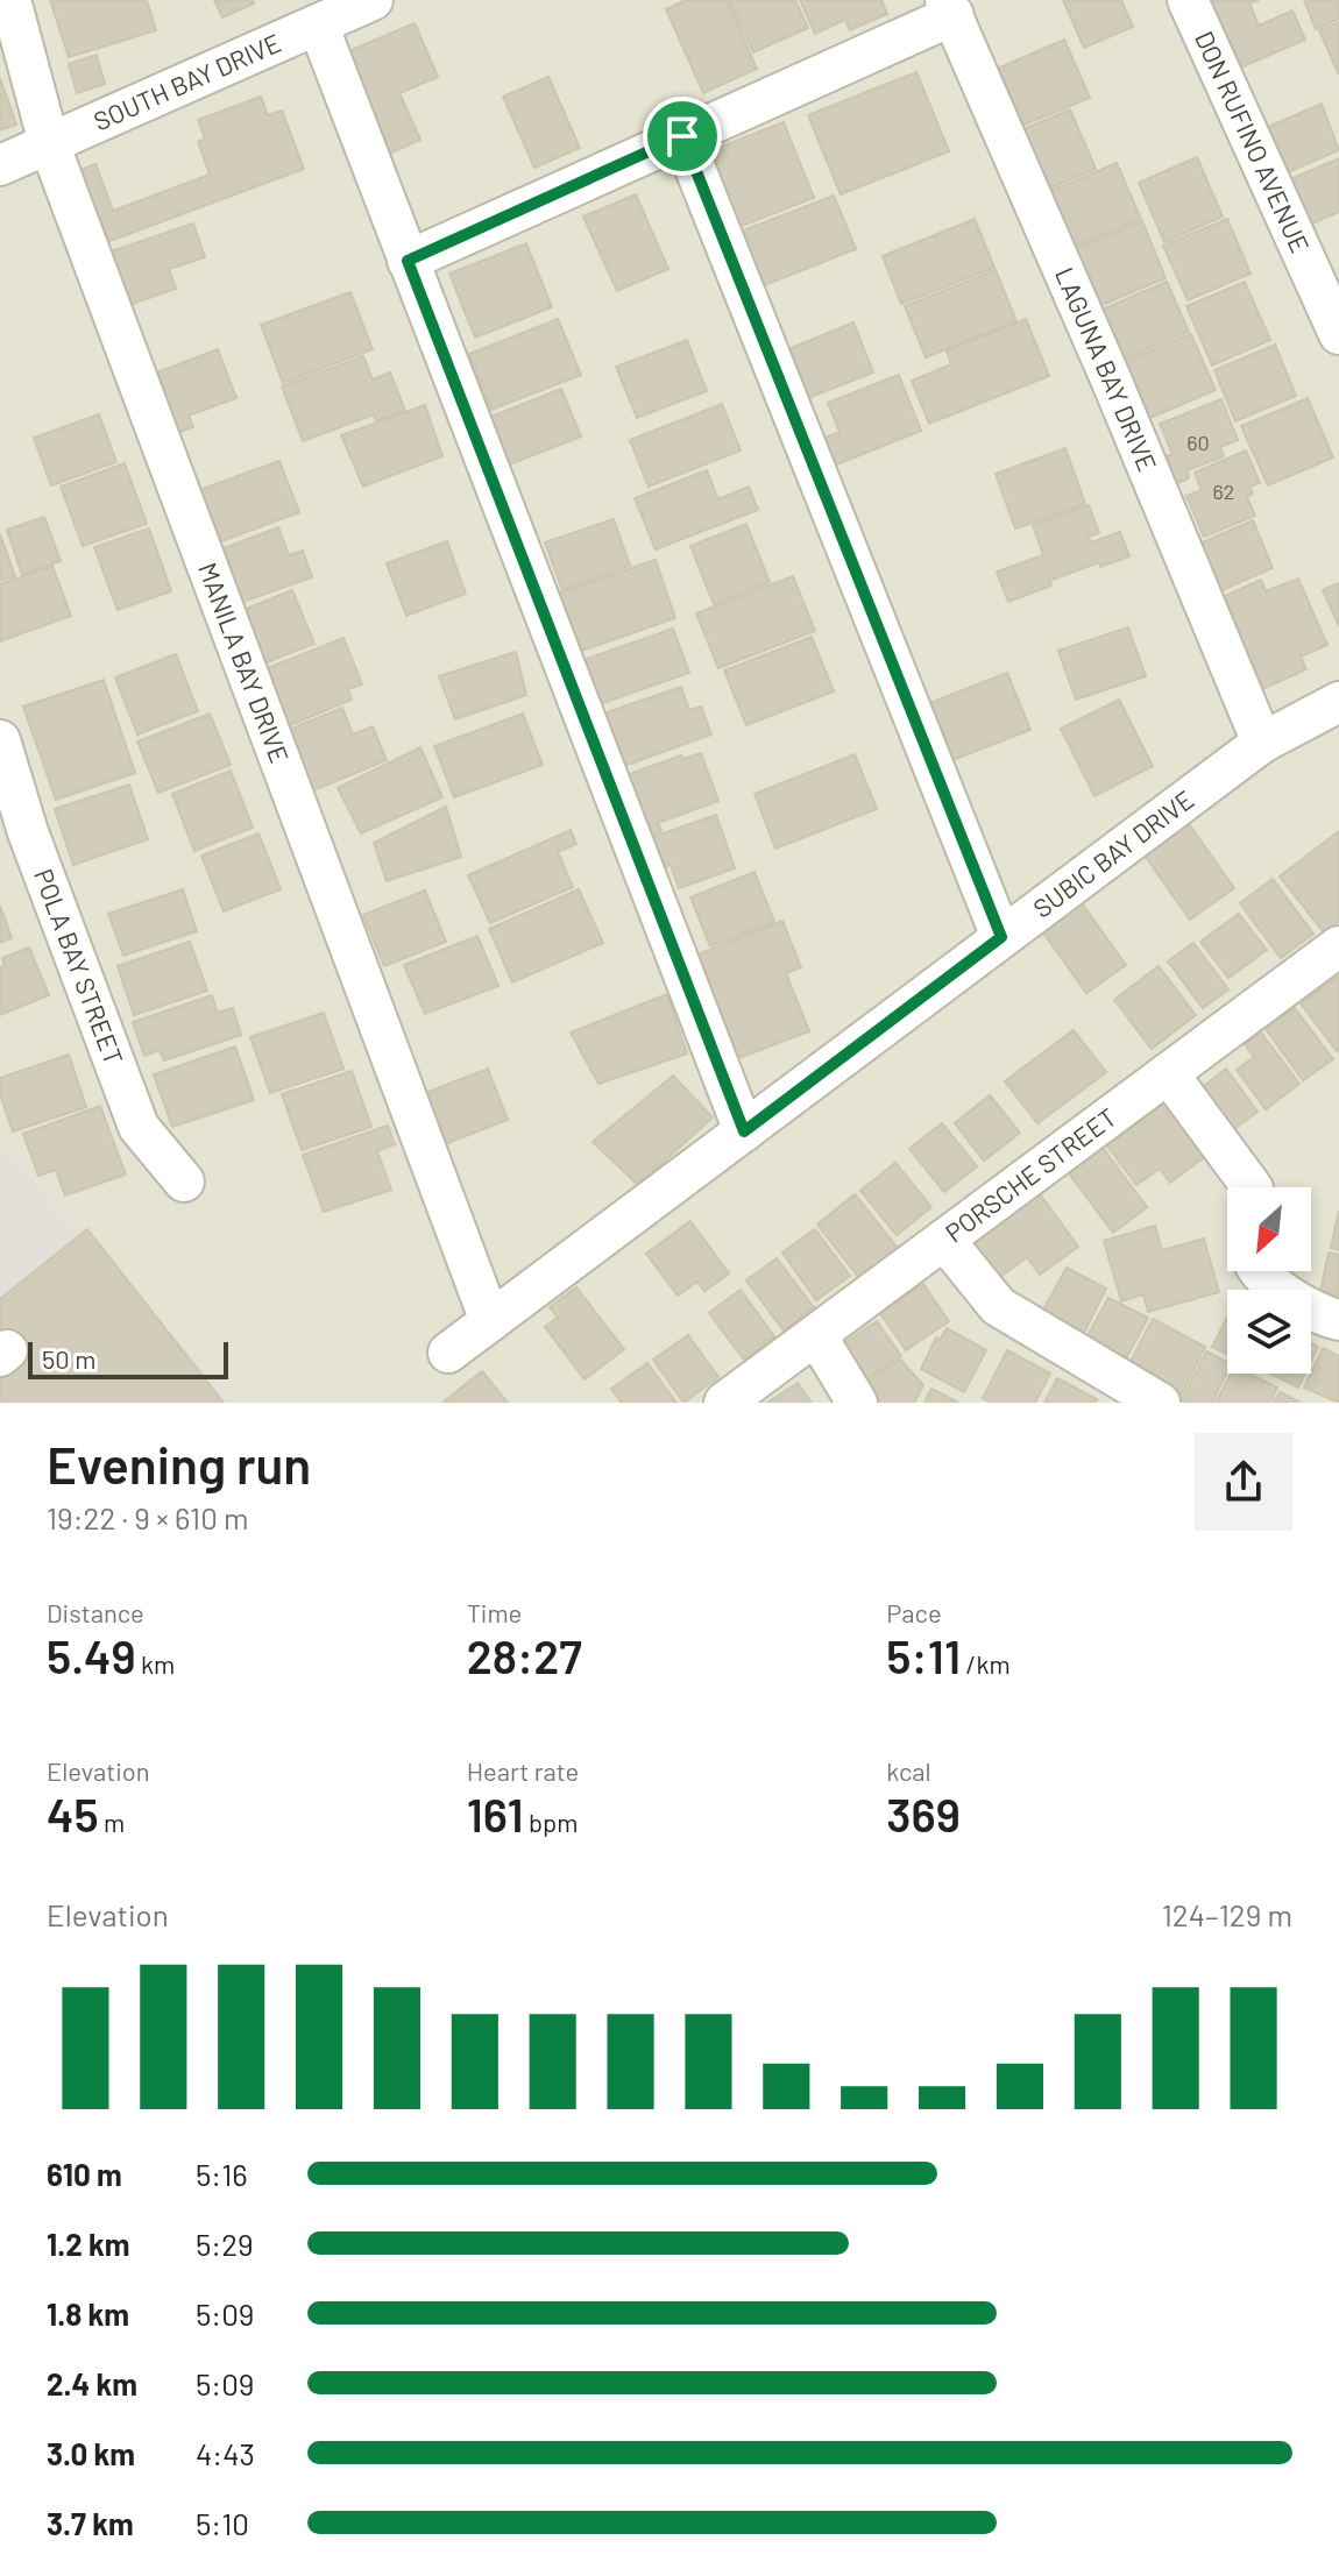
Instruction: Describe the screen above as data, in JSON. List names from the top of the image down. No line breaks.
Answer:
{"streets":{"street":["SOUTH BAY DRIVE","DON RUFINO AVENUE","LAGUNA BAY DRIVE","MANILA BAY DRIVE","SUBIC BAY DRIVE","POLA BAY STREET","PORSCHE STREET"]},"crossings":[["SOUTH BAY DRIVE","MANILA BAY DRIVE"],["LAGUNA BAY DRIVE","SUBIC BAY DRIVE"],["MANILA BAY DRIVE","SUBIC BAY DRIVE"]],"house_numbers":["60","62"],"scale_bar":"50 m","north":"bottom left","page":{"scale":"50 m","heading":["Evening run","19:22 · 9 × 610 m"],"stats":[["Distance","5.49 km"],["Time","28:27"],["Pace","5:11 /km"],["Elevation","45 m"],["Heart rate","161 bpm"],["kcal","369"]],"chart":["Elevation","124–129 m"],"list":[{"name":"610 m","note":"5:16"},{"name":"1.2 km","note":"5:29"},{"name":"1.8 km","note":"5:09"},{"name":"2.4 km","note":"5:09"},{"name":"3.0 km","note":"4:43"},{"name":"3.7 km","note":"5:10"}]}}
